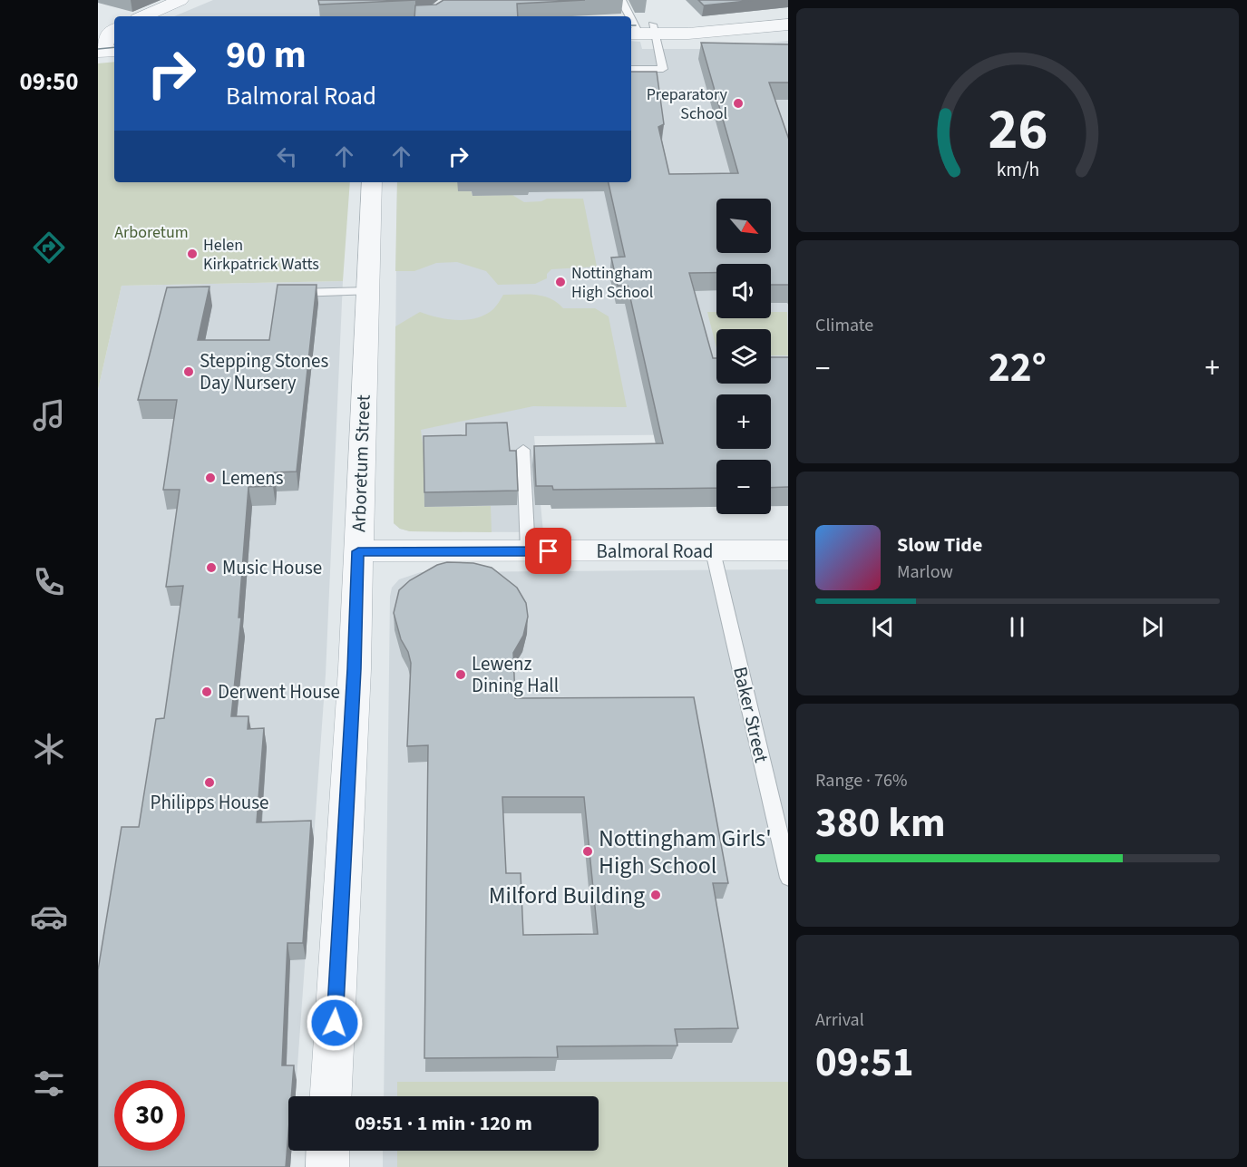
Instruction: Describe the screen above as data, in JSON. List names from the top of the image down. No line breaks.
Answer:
{"streets":{"street":["Arboretum Street","Balmoral Road"],"lane":["Baker Street"]},"crossings":[["Arboretum Street","Balmoral Road"],["Balmoral Road","Baker Street"]],"parks":["Arboretum"],"places":["Preparatory School","Helen Kirkpatrick Watts","Nottingham High School","Stepping Stones Day Nursery","Lemens","Music House","Lewenz Dining Hall","Derwent House","Philipps House","Nottingham Girls' High School","Milford Building"],"north":"bottom right","page":{"tabs":"09:50","turn":["90 m","Balmoral Road"],"map_buttons":["+","−"],"tile":["Climate",["Range · 76%","380 km"],["Arrival","09:51"]],"heat":["−","22°","+"],"song":["Slow Tide","Marlow"],"limit":"30","trip":"09:51 · 1 min · 120 m","gauge":["26","km/h"]}}
